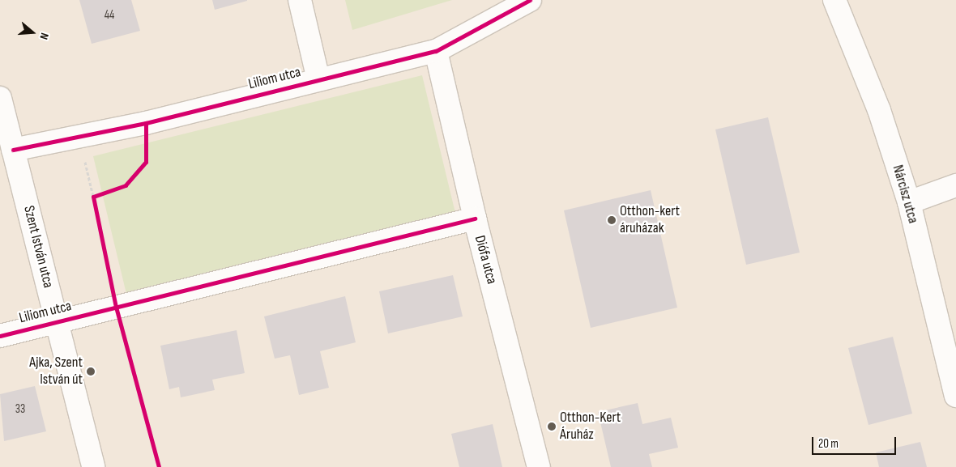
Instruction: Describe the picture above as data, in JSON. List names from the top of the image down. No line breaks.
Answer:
{"streets":{"street":["Liliom utca","Nárcisz utca","Szent István utca","Diófa utca"]},"crossings":[["Liliom utca","Szent István utca"],["Liliom utca","Diófa utca"]],"places":["Otthon-kert áruházak","Ajka, Szent István út","Otthon-Kert Áruház"],"house_numbers":["44","33"],"scale_bar":"20 m","north":"right"}
